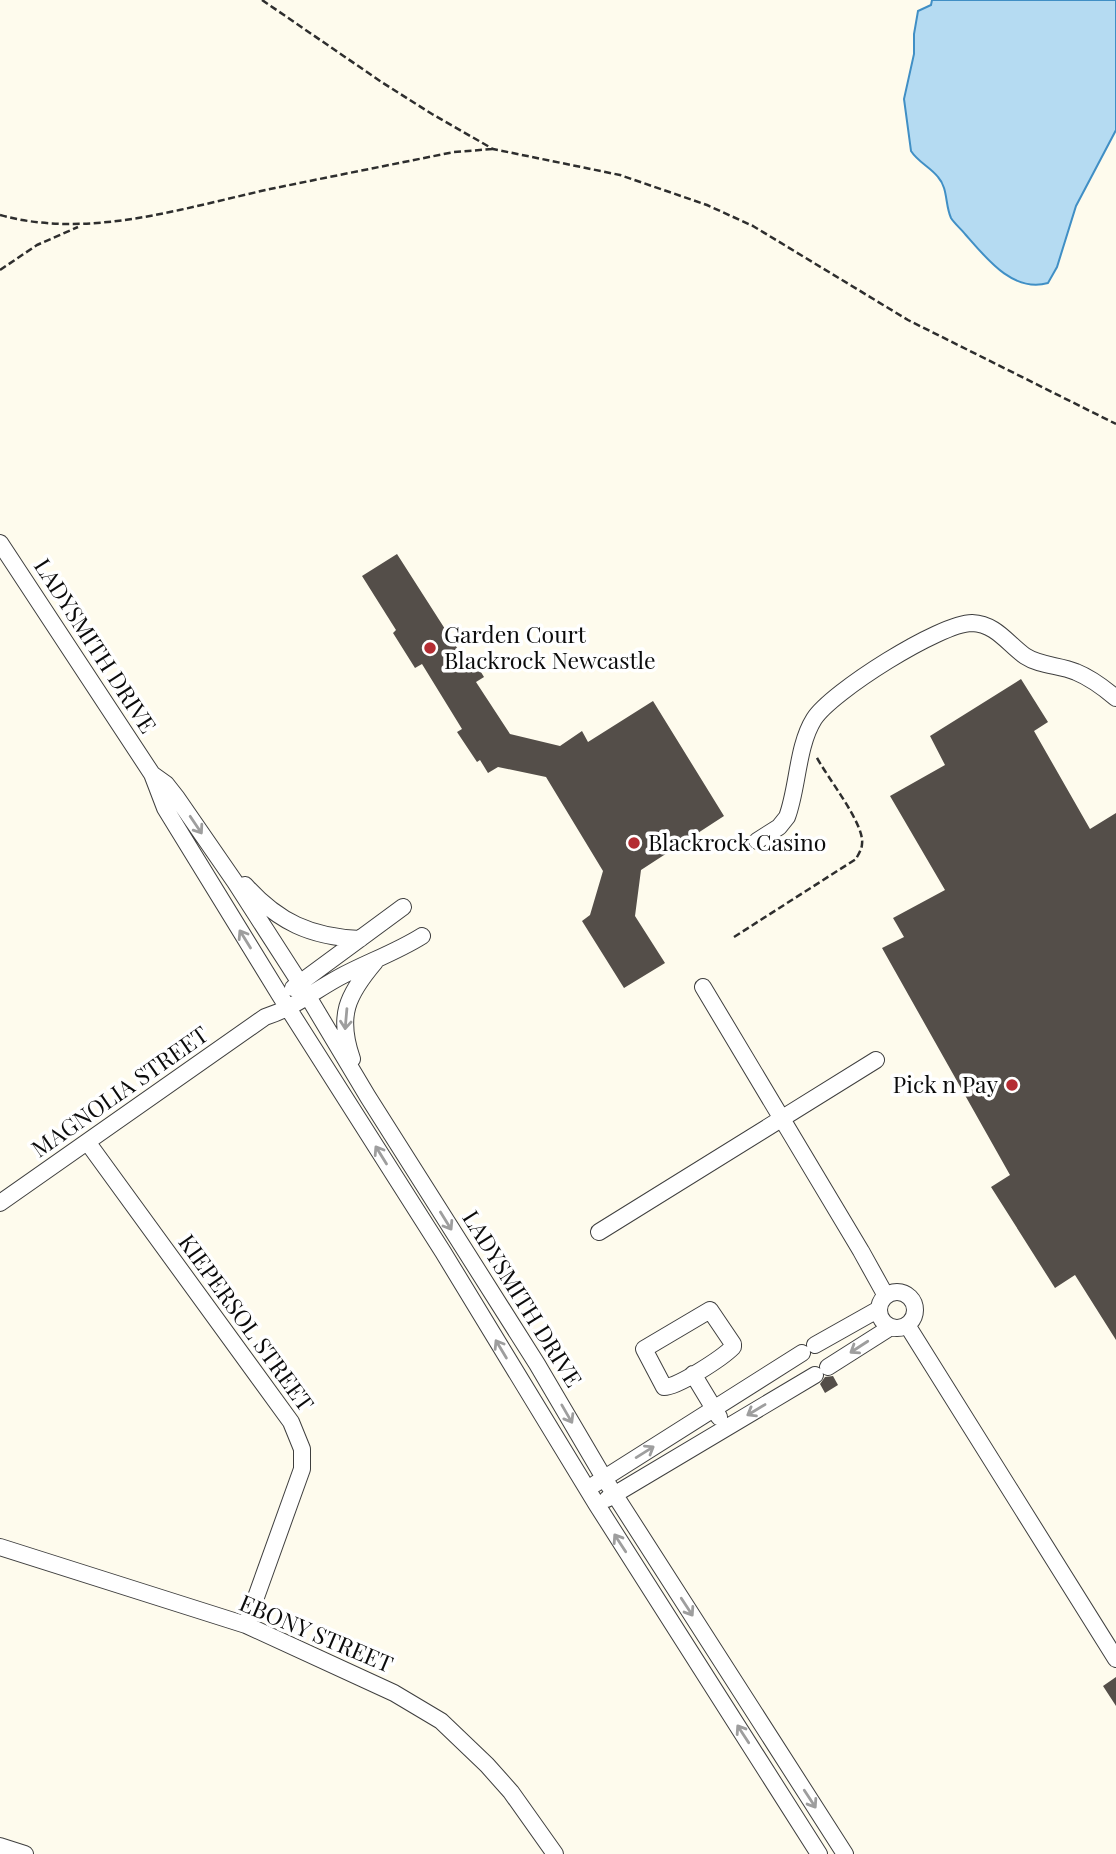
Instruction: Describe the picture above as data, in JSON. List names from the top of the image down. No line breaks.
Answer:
{"streets":{"street":["LADYSMITH DRIVE","MAGNOLIA STREET","KIEPERSOL STREET","EBONY STREET"]},"crossings":[["LADYSMITH DRIVE","MAGNOLIA STREET"],["MAGNOLIA STREET","KIEPERSOL STREET"],["KIEPERSOL STREET","EBONY STREET"]],"places":["Garden Court Blackrock Newcastle","Blackrock Casino","Pick n Pay"]}
